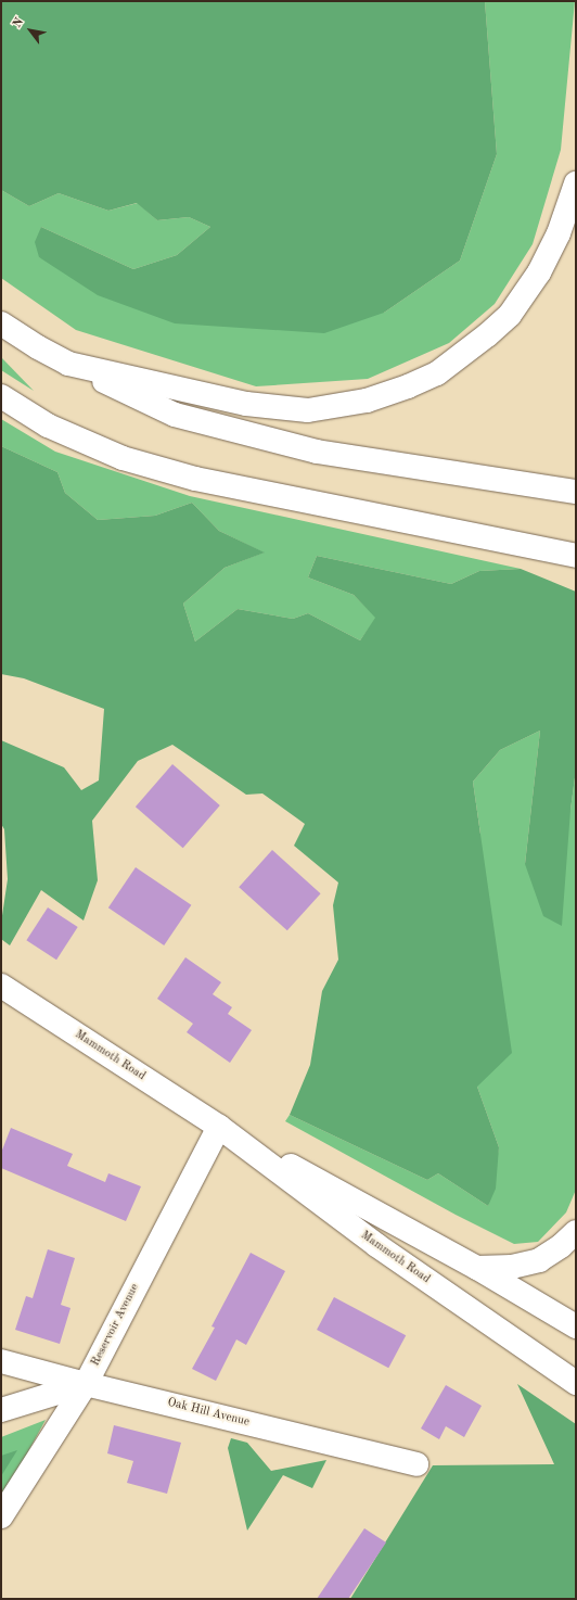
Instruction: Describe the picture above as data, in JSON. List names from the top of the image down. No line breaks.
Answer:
{"streets":{"main road":["Mammoth Road","Reservoir Avenue","Oak Hill Avenue"]},"crossings":[["Mammoth Road","Reservoir Avenue"],["Reservoir Avenue","Oak Hill Avenue"]],"north":"top left"}
